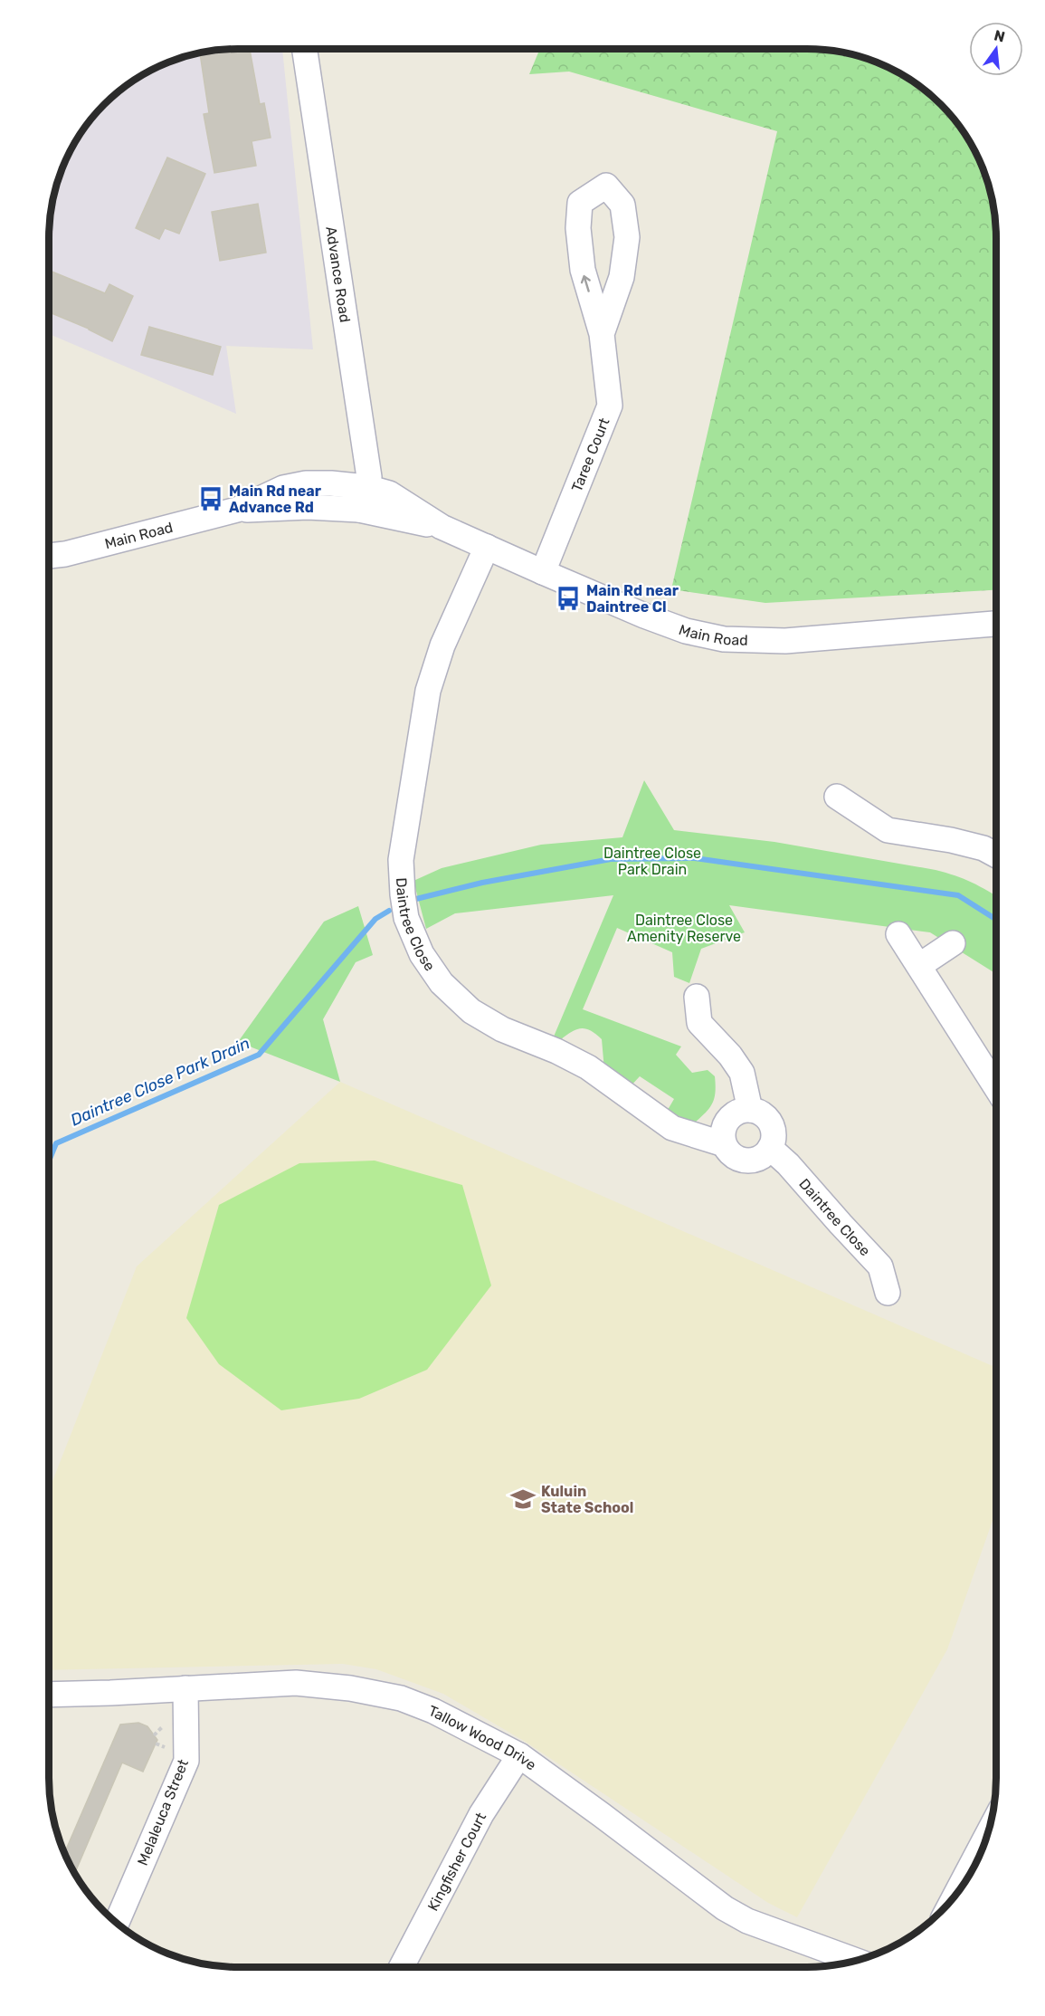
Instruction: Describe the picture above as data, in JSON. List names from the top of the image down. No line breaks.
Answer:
{"streets":{"street":["Advance Road","Taree Court","Main Road","Daintree Close","Tallow Wood Drive","Melaleuca Street","Kingfisher Court"]},"crossings":[["Advance Road","Main Road"],["Taree Court","Main Road"],["Main Road","Daintree Close"],["Tallow Wood Drive","Melaleuca Street"],["Tallow Wood Drive","Kingfisher Court"]],"water":["Daintree Close Park Drain"],"parks":["Daintree Close Park Drain","Daintree Close Amenity Reserve"],"places":{"bus stop":["Main Rd near Advance Rd","Main Rd near Daintree Cl"],"school or university":["Kuluin State School"]},"north":"top"}
